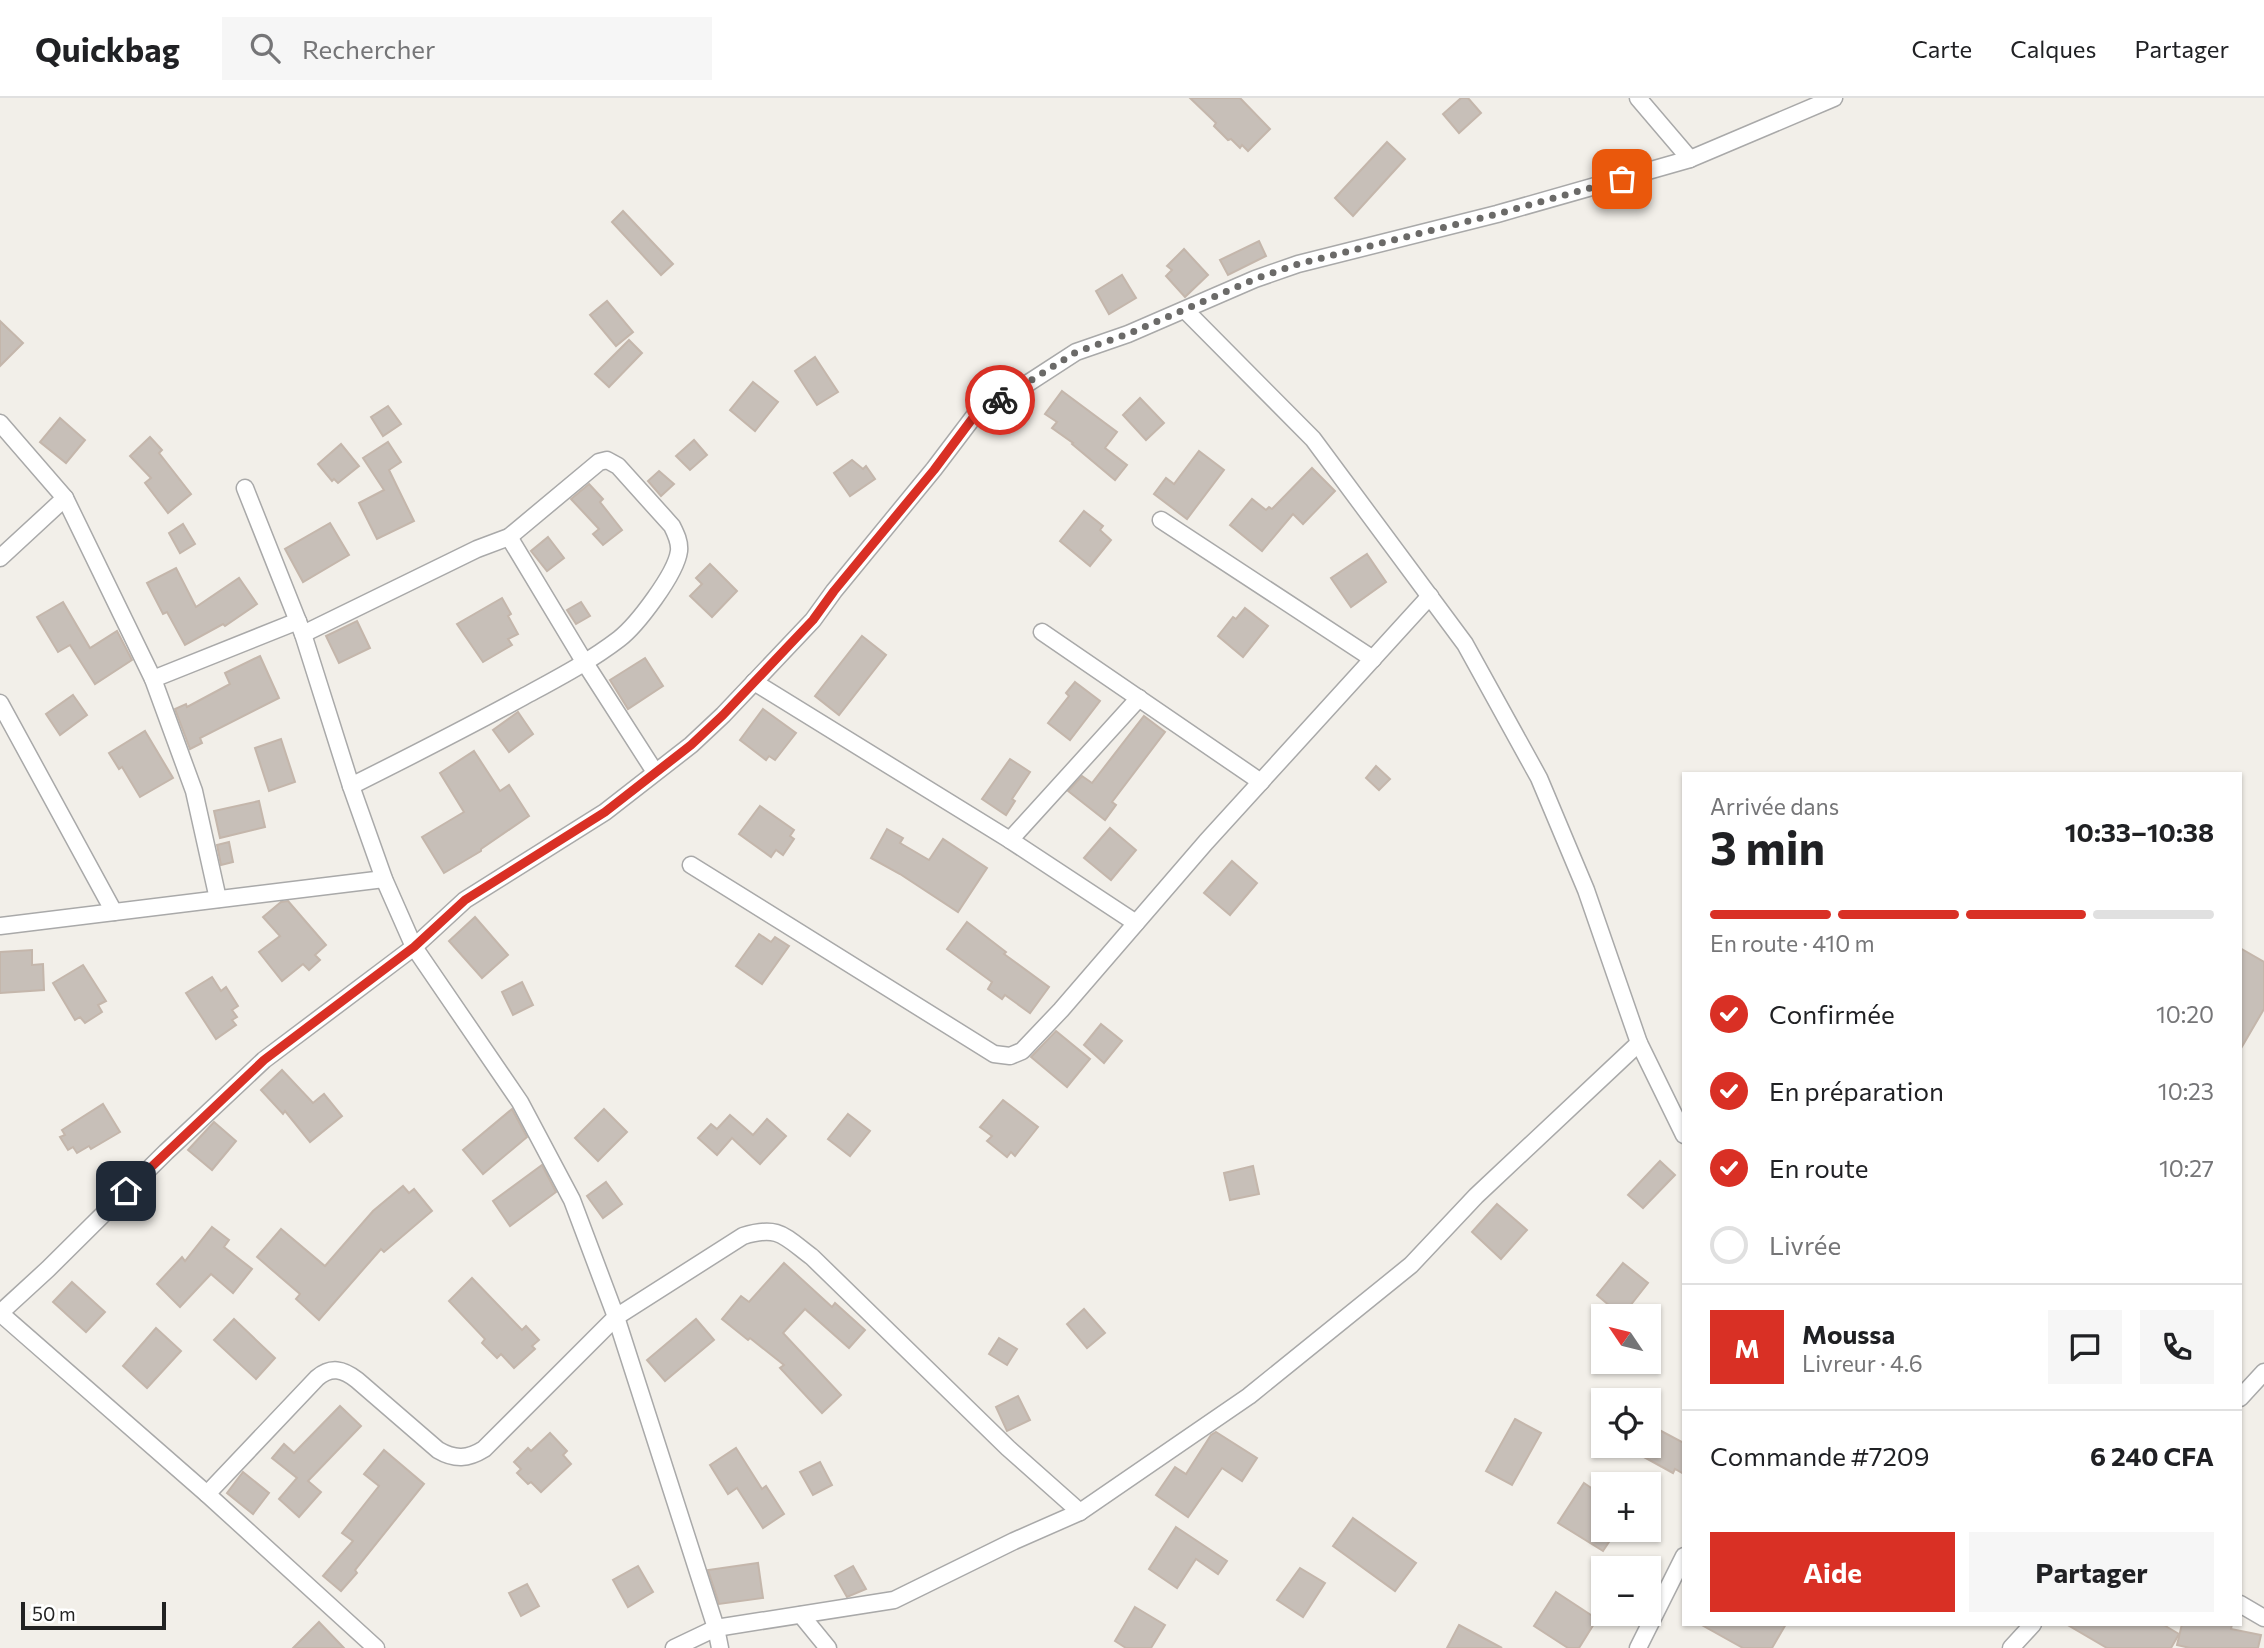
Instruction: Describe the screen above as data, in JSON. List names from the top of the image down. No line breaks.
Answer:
{"scale_bar":"50 m","north":"top left","page":{"header":"Quickbag","search":"Rechercher","nav":["Carte","Calques","Partager"],"heading":["3 min","Arrivée dans","10:33–10:38"],"panel":["Moussa","Livreur · 4.6","Commande #7209","6 240 CFA"],"bar":"En route · 410 m","list":[["Confirmée","10:20"],["En préparation","10:23"],["En route","10:27"],"Livrée"],"map_buttons":["+","−"],"round":"M","buttons":["Aide","Partager"],"scale":"50 m"}}
